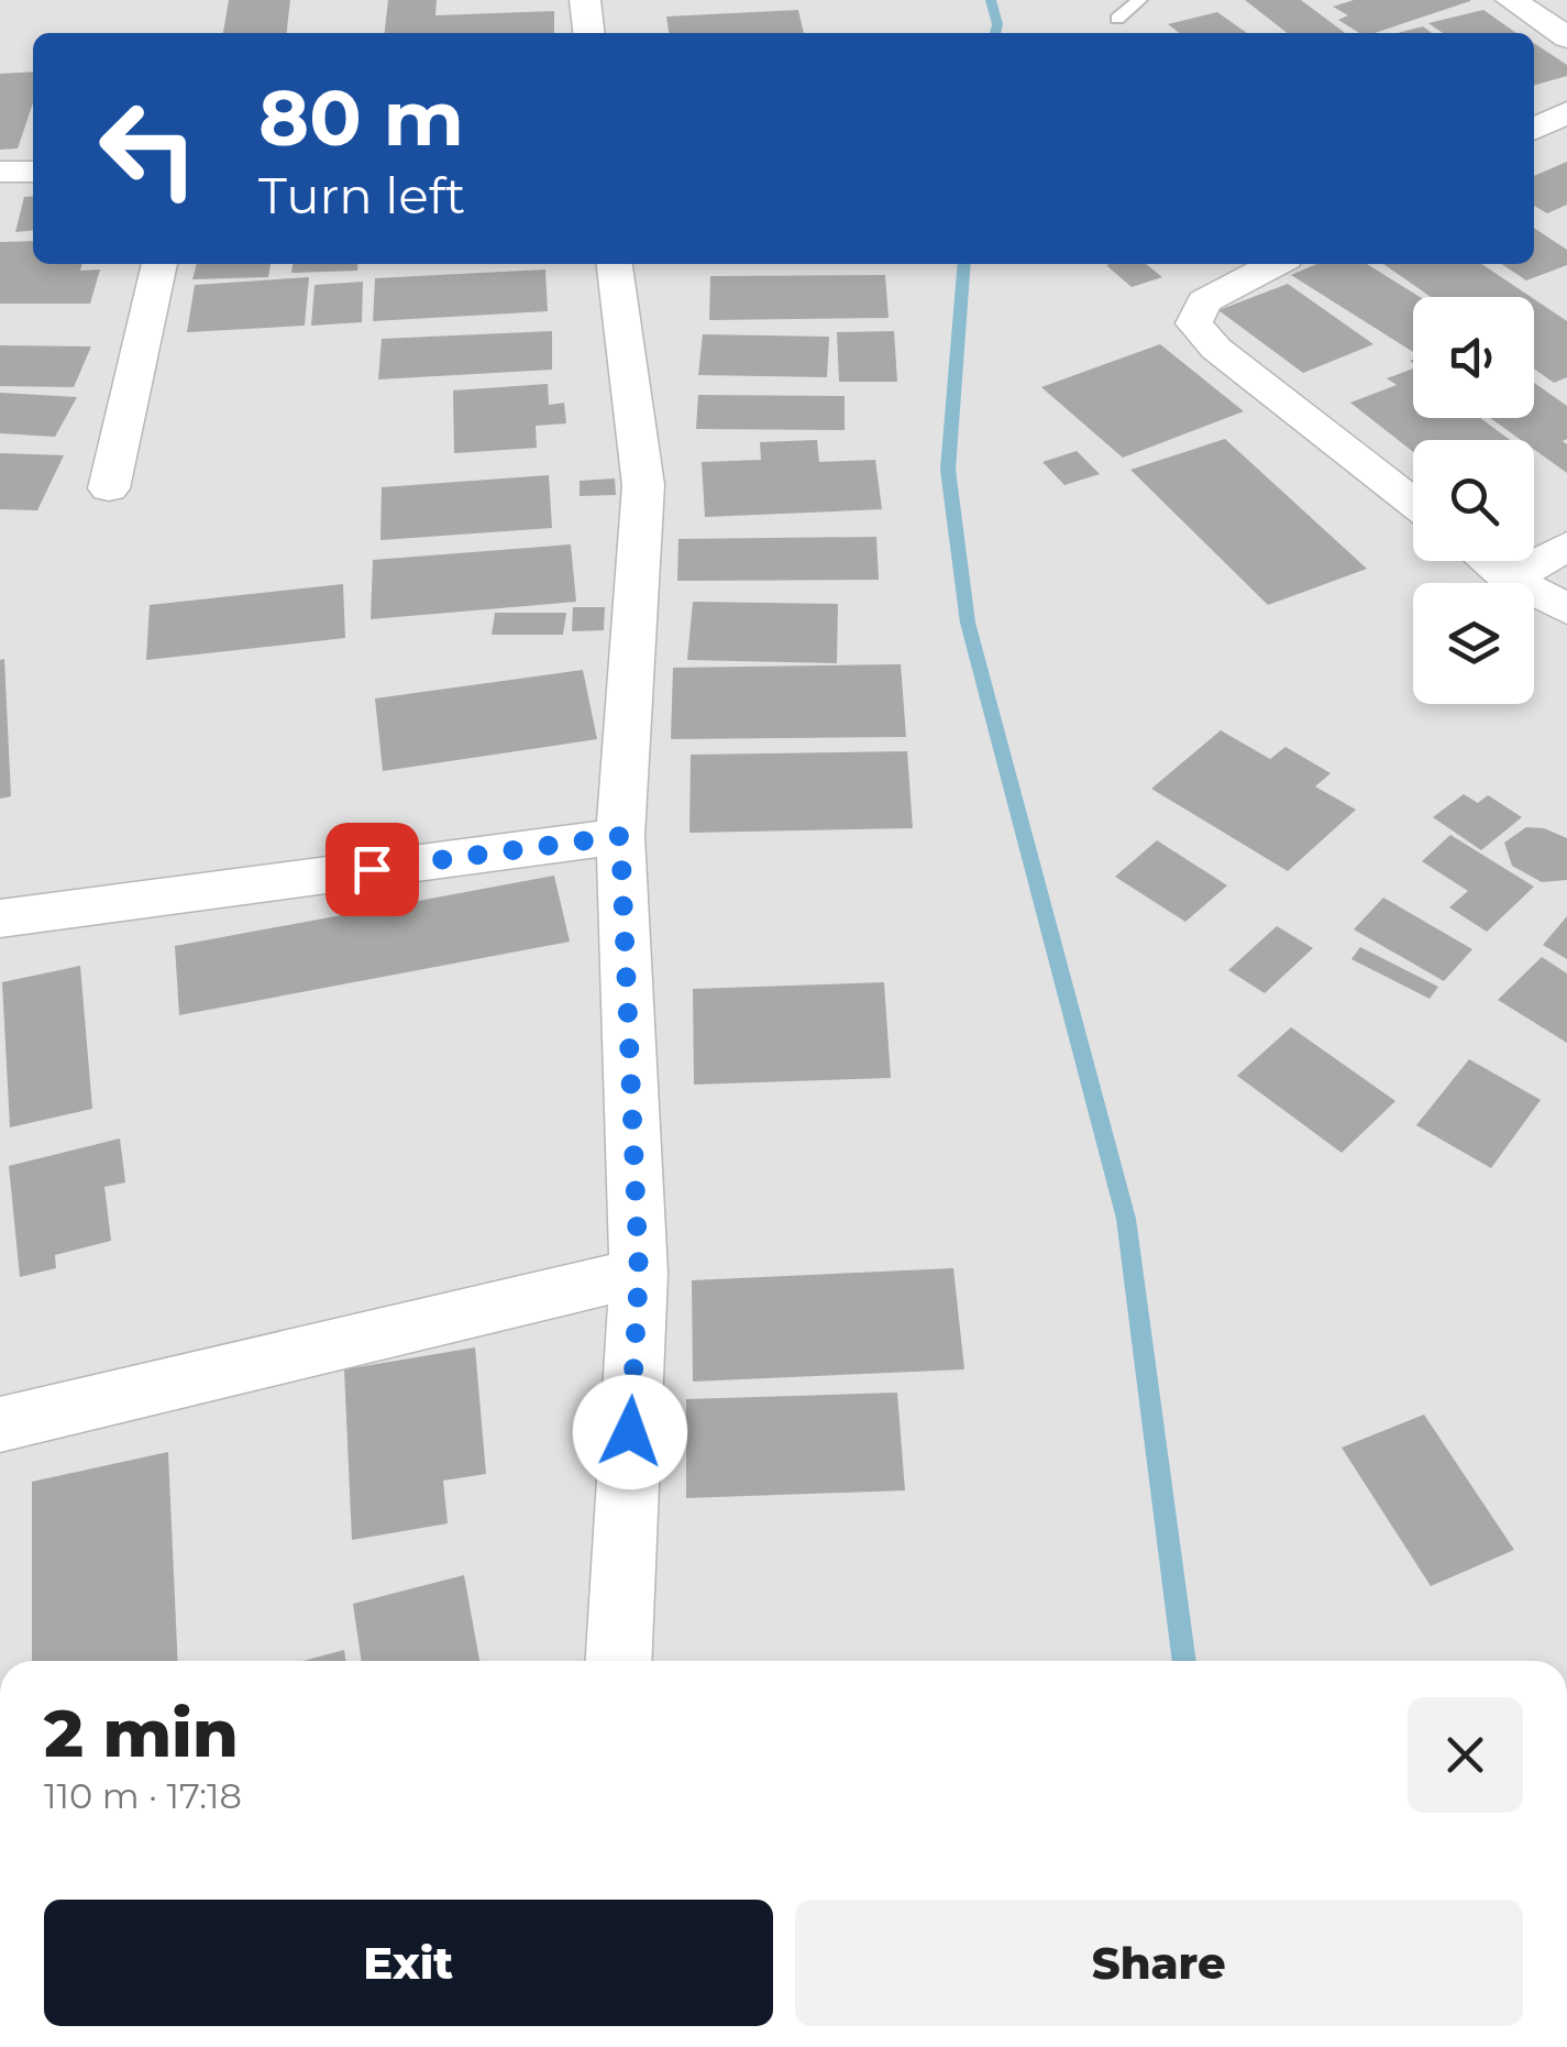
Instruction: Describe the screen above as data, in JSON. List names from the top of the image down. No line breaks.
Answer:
{"page":{"turn":["80 m","Turn left"],"heading":["2 min","110 m · 17:18"],"buttons":["Exit","Share"]}}
